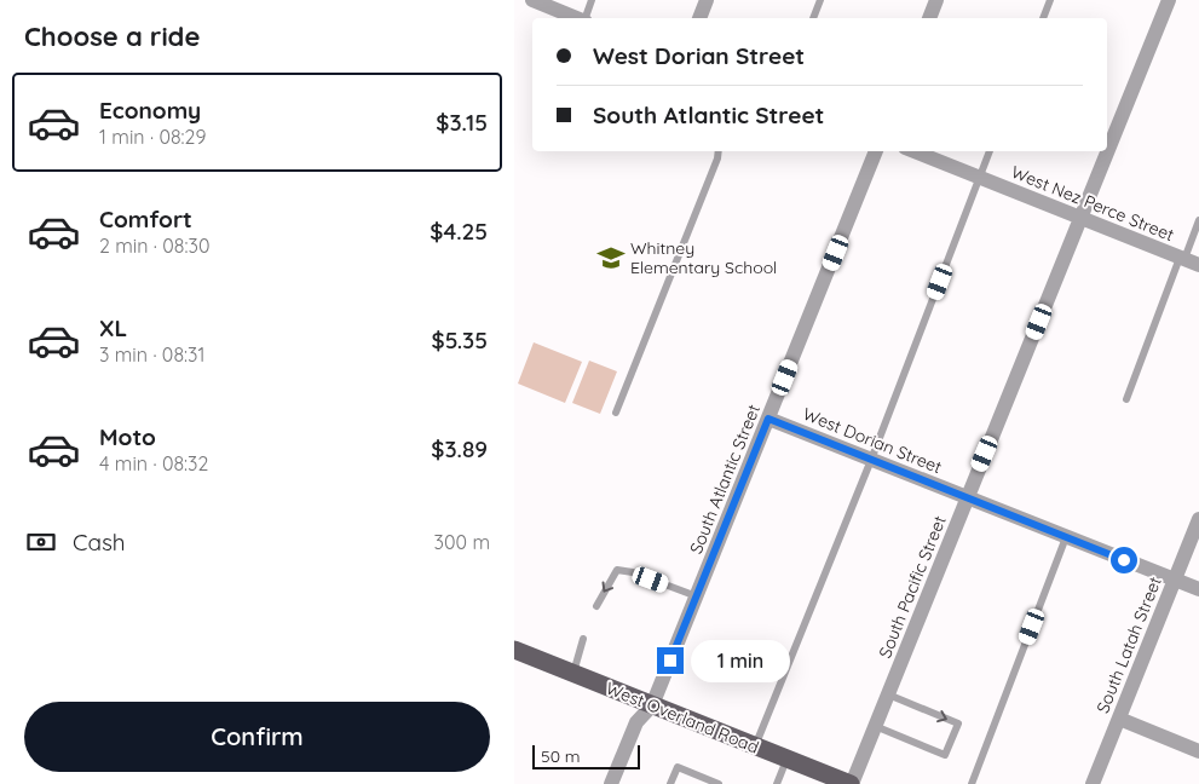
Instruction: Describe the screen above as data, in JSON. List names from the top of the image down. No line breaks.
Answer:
{"streets":{"main road":["West Overland Road"],"street":["West Nez Perce Street","West Dorian Street","South Atlantic Street","South Pacific Street","South Latah Street"]},"crossings":[["West Nez Perce Street","South Pacific Street"],["West Dorian Street","South Atlantic Street"],["West Dorian Street","South Pacific Street"],["West Dorian Street","South Latah Street"],["South Atlantic Street","West Overland Road"],["South Pacific Street","West Overland Road"]],"places":{"school or university":["Whitney Elementary School"]},"scale_bar":"50 m","page":{"heading":"Choose a ride","banner":["West Dorian Street","South Atlantic Street"],"list":[{"name":"Economy","note":"1 min · 08:29","value":"$3.15"},{"name":"Comfort","note":"2 min · 08:30","value":"$4.25"},{"name":"XL","note":"3 min · 08:31","value":"$5.35"},{"name":"Moto","note":"4 min · 08:32","value":"$3.89"}],"pay":["Cash","300 m"],"bubble":"1 min","buttons":"Confirm","scale":"50 m"}}
